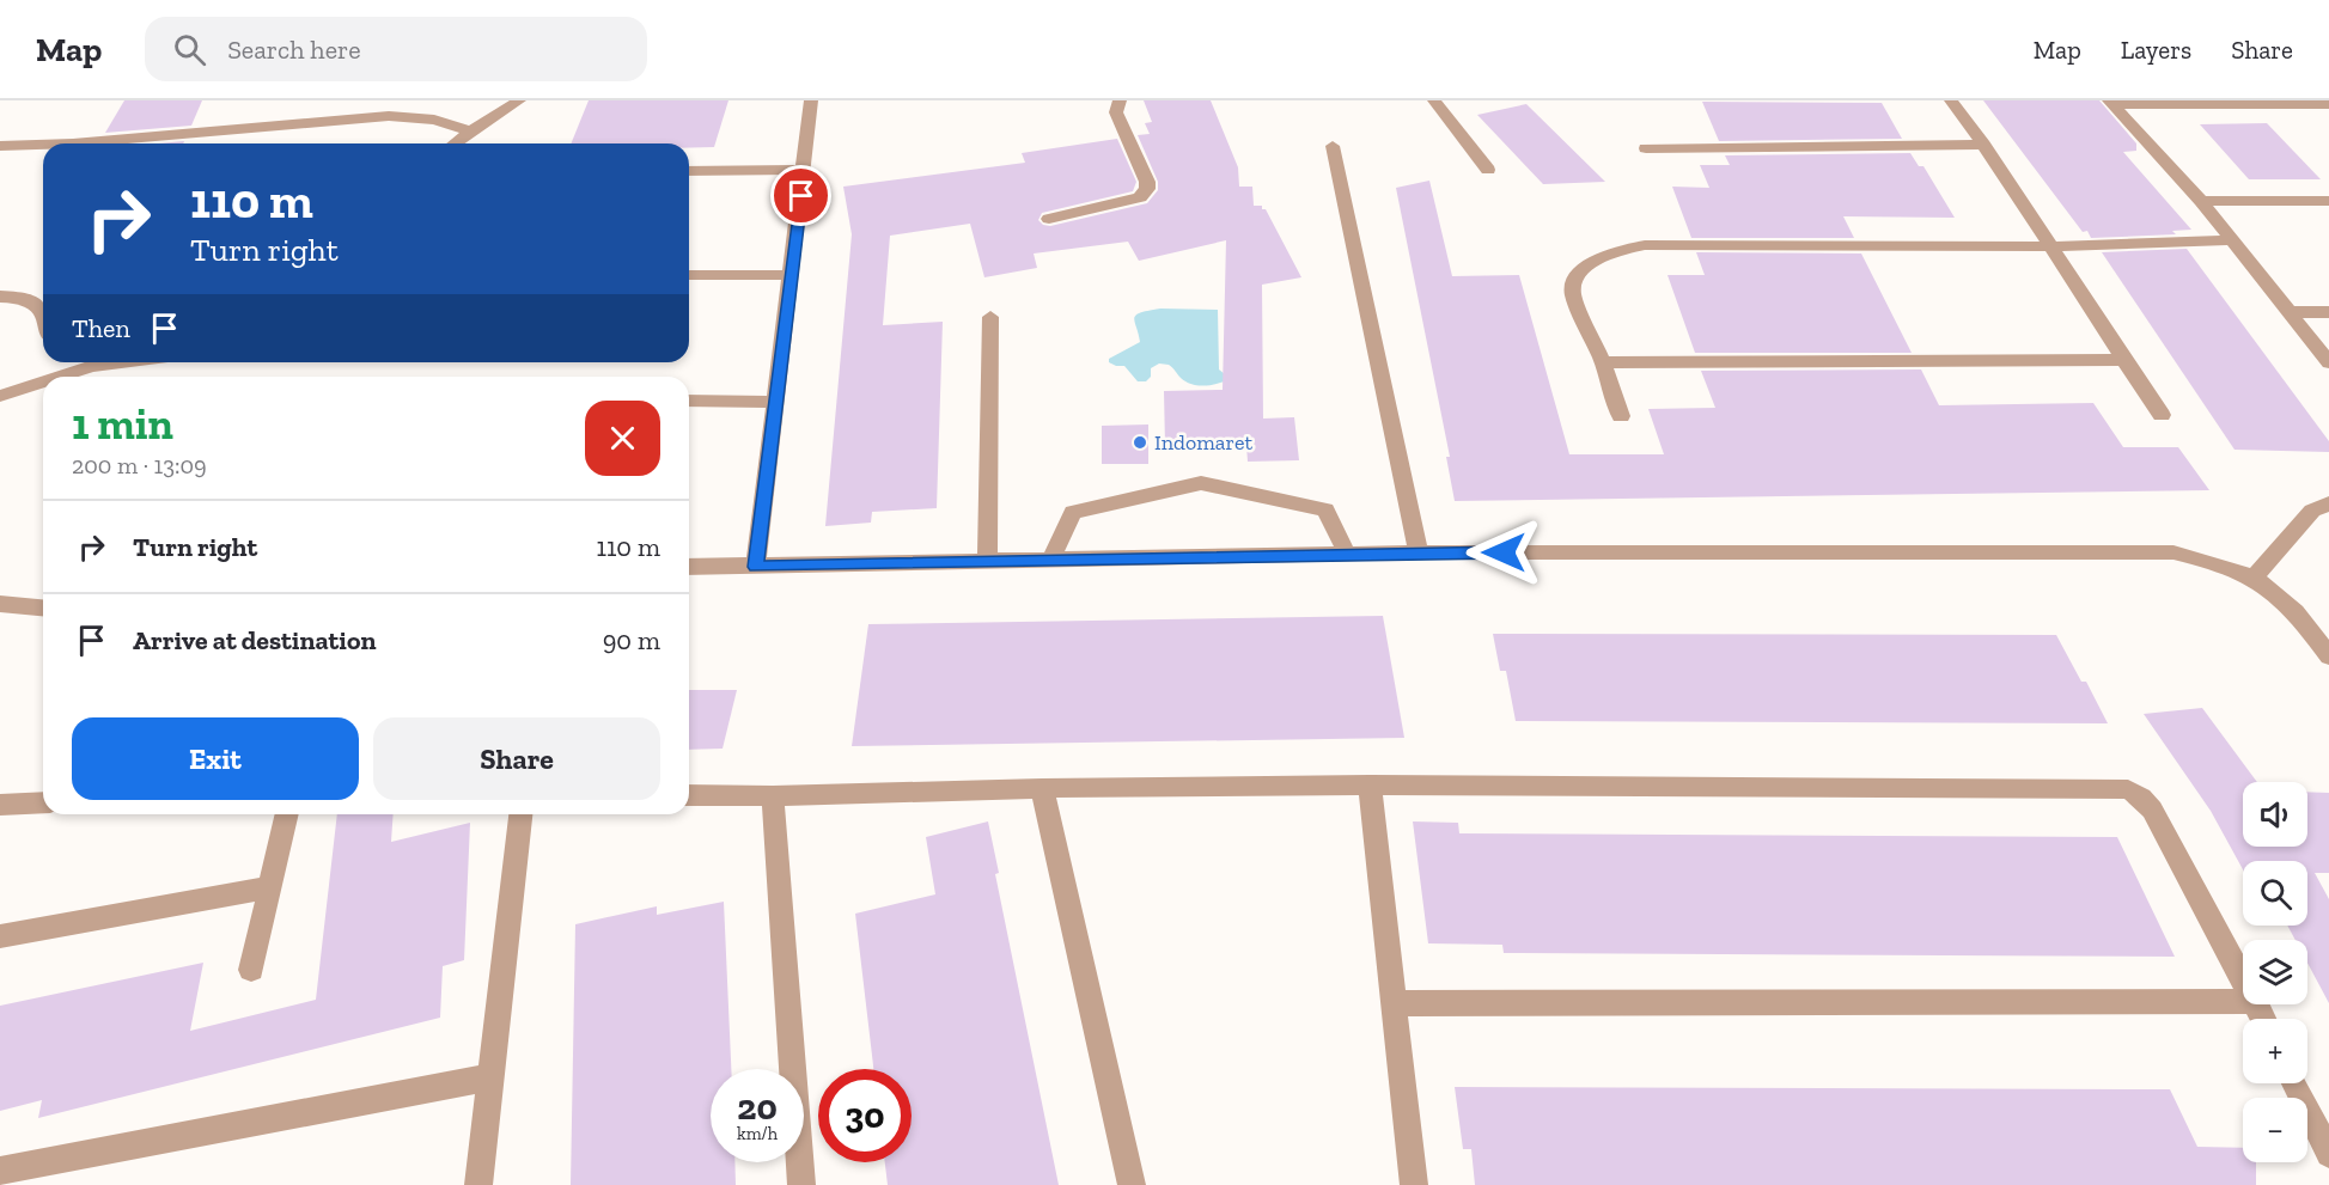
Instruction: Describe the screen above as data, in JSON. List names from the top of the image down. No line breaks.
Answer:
{"places":["Indomaret"],"page":{"header":"Map","search":"Search here","nav":["Map","Layers","Share"],"turn":["110 m","Turn right"],"then":"Then","heading":["1 min","200 m · 13:09"],"list":[{"name":"Turn right","value":"110 m"},{"name":"Arrive at destination","value":"90 m"}],"buttons":["Exit","Share"],"map_buttons":["+","−"],"speed":"20 km/h","limit":"30"}}
